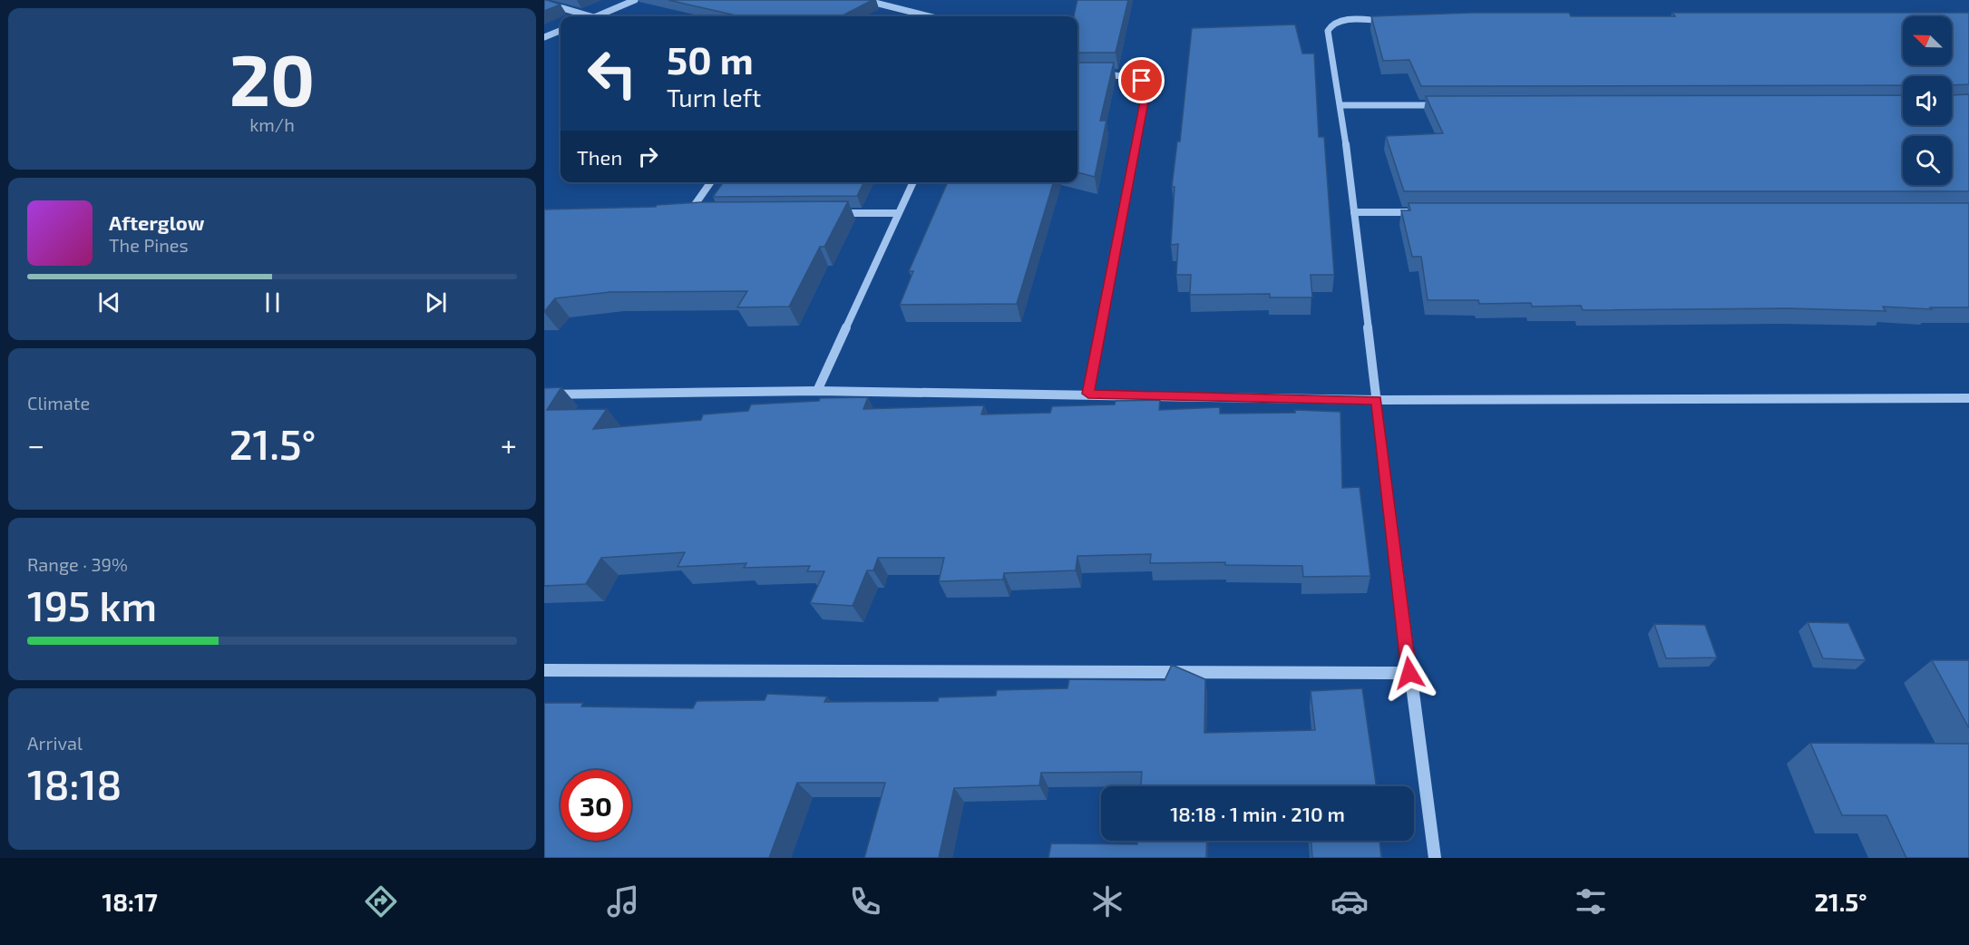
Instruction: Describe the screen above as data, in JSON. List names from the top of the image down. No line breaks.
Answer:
{"north":"top left","page":{"tile":[["20","km/h"],"Climate",["Range · 39%","195 km"],["Arrival","18:18"]],"turn":["50 m","Turn left"],"then":"Then","song":["Afterglow","The Pines"],"heat":["−","21.5°","+"],"limit":"30","trip":"18:18 · 1 min · 210 m","tabs":["18:17","21.5°"]}}
